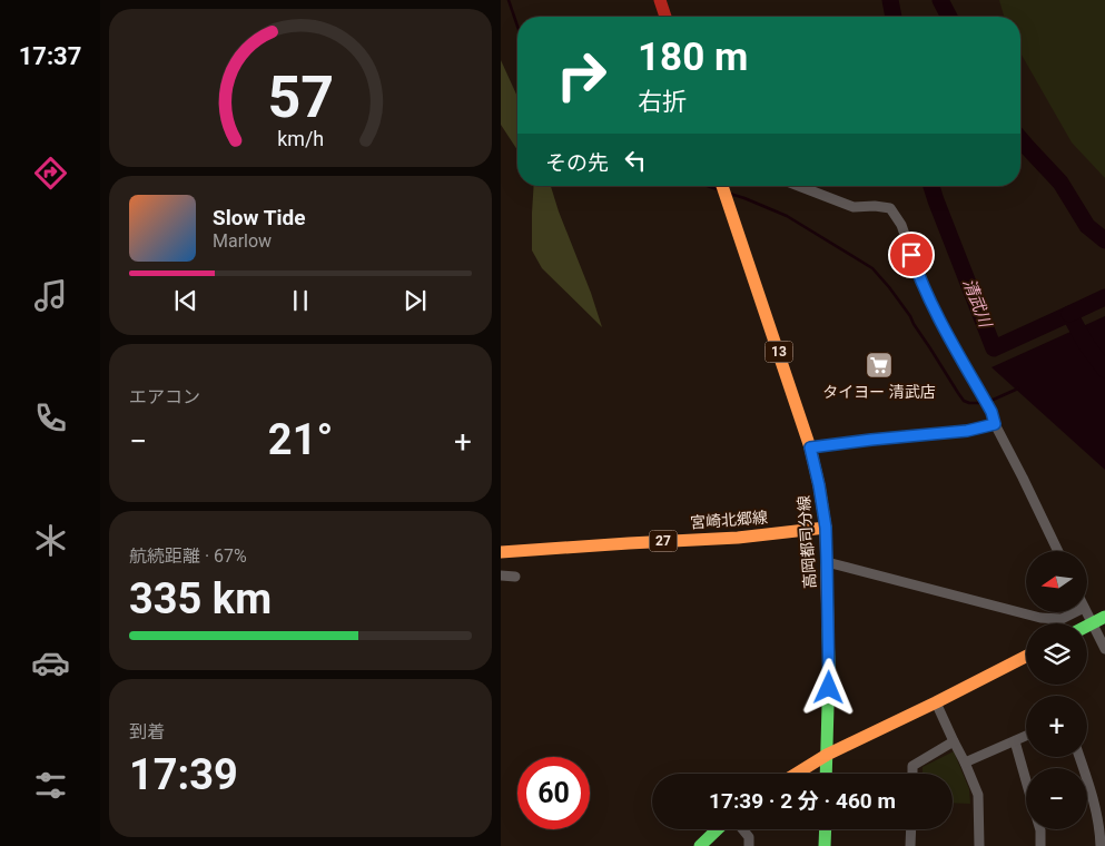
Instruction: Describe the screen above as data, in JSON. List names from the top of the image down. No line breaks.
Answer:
{"streets":{"main road":["13","宮崎北郷線","27","高岡都司分線"]},"crossings":[["宮崎北郷線","高岡都司分線"]],"water":["清武川"],"places":{"supermarket":["タイヨー 清武店"]},"north":"left","page":{"tabs":"17:37","turn":["180 m","右折"],"then":"その先","song":["Slow Tide","Marlow"],"tile":["エアコン",["航続距離 · 67%","335 km"],["到着","17:39"]],"heat":["−","21°","+"],"map_buttons":["+","−"],"limit":"60","trip":"17:39 · 2 分 · 460 m","gauge":["57","km/h"]}}
